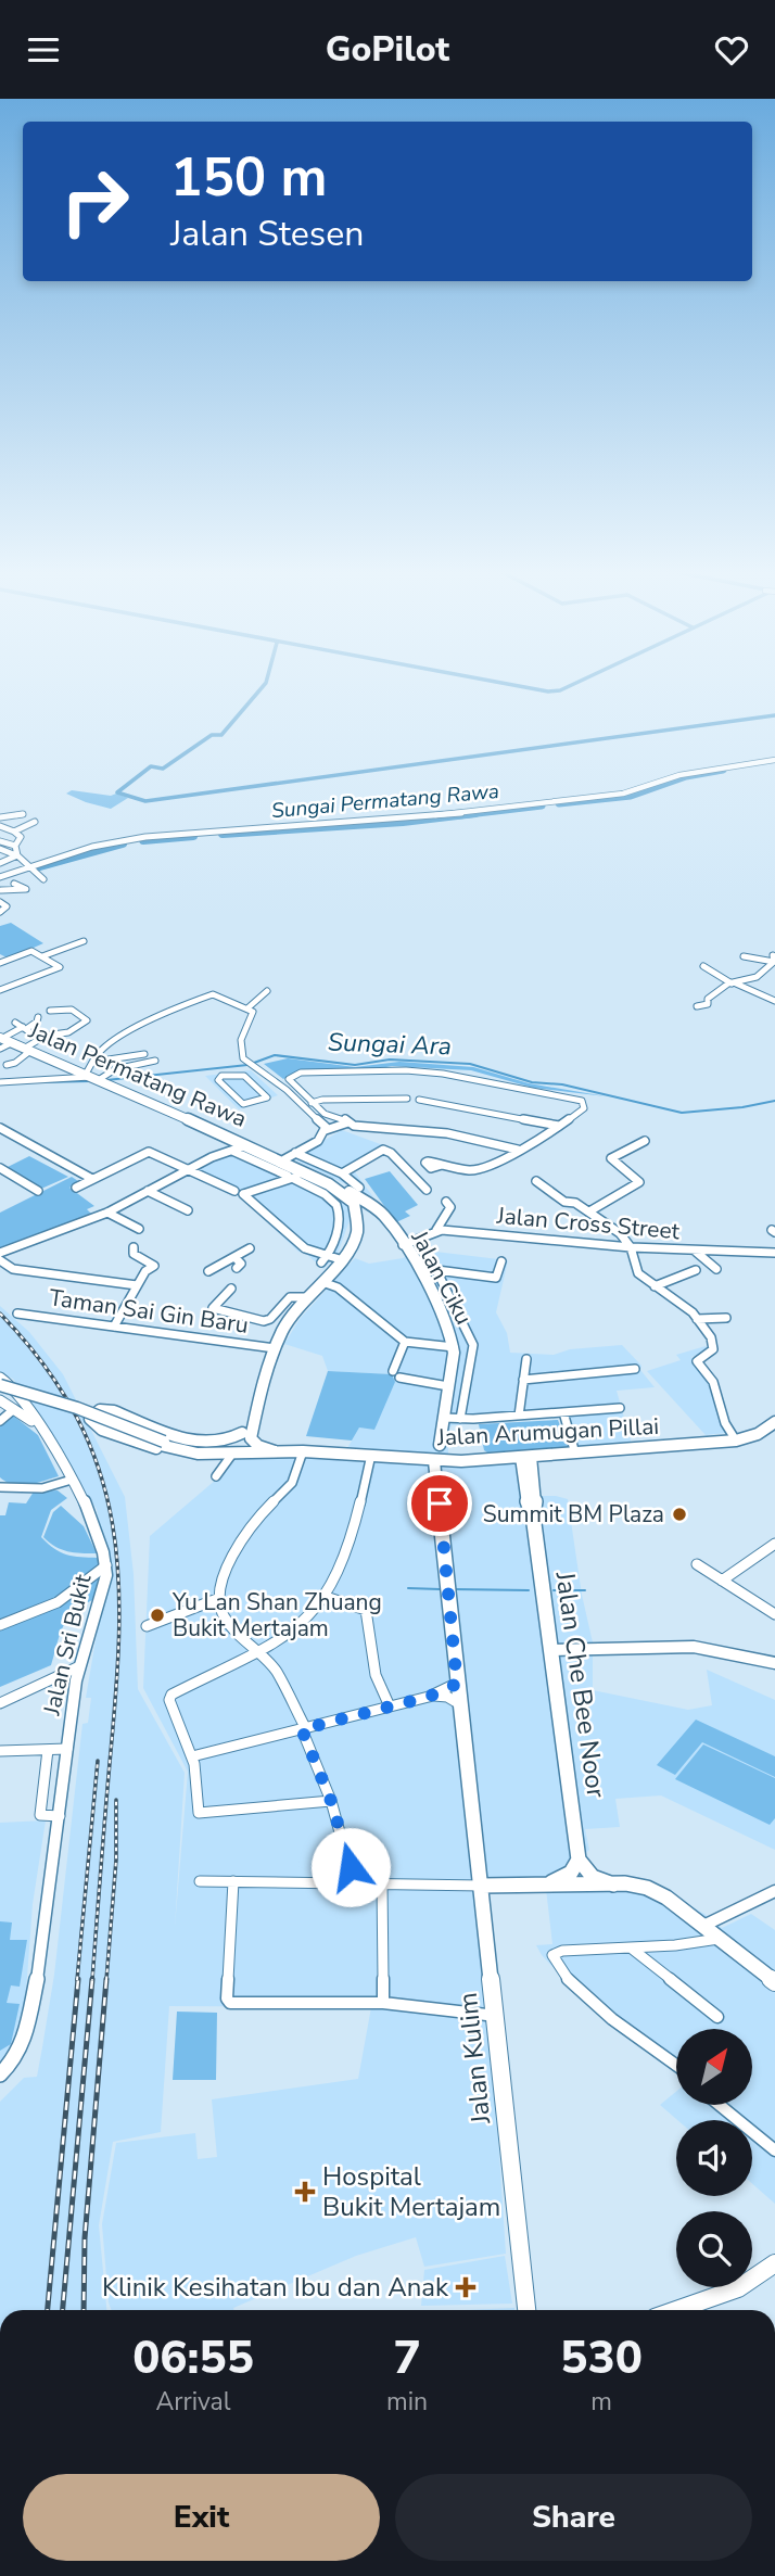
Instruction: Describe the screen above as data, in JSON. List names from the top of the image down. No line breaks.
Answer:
{"streets":{"main road":["Jalan Permatang Rawa","Jalan Ciku","Jalan Arumugan Pillai","Jalan Che Bee Noor","Jalan Kulim"],"street":["Jalan Cross Street","Taman Sai Gin Baru","Jalan Sri Bukit"]},"crossings":[["Jalan Permatang Rawa","Jalan Ciku"],["Jalan Cross Street","Jalan Ciku"],["Jalan Arumugan Pillai","Jalan Che Bee Noor"],["Jalan Arumugan Pillai","Jalan Kulim"]],"water":["Sungai Permatang Rawa","Sungai Ara"],"places":{"other":["Summit BM Plaza","Yu Lan Shan Zhuang Bukit Mertajam"],"health":["Hospital Bukit Mertajam","Klinik Kesihatan Ibu dan Anak"]},"north":"top right","page":{"header":"GoPilot","turn":["150 m","Jalan Stesen"],"eta":["06:55","Arrival","7","min","530","m"],"buttons":["Exit","Share"]}}
